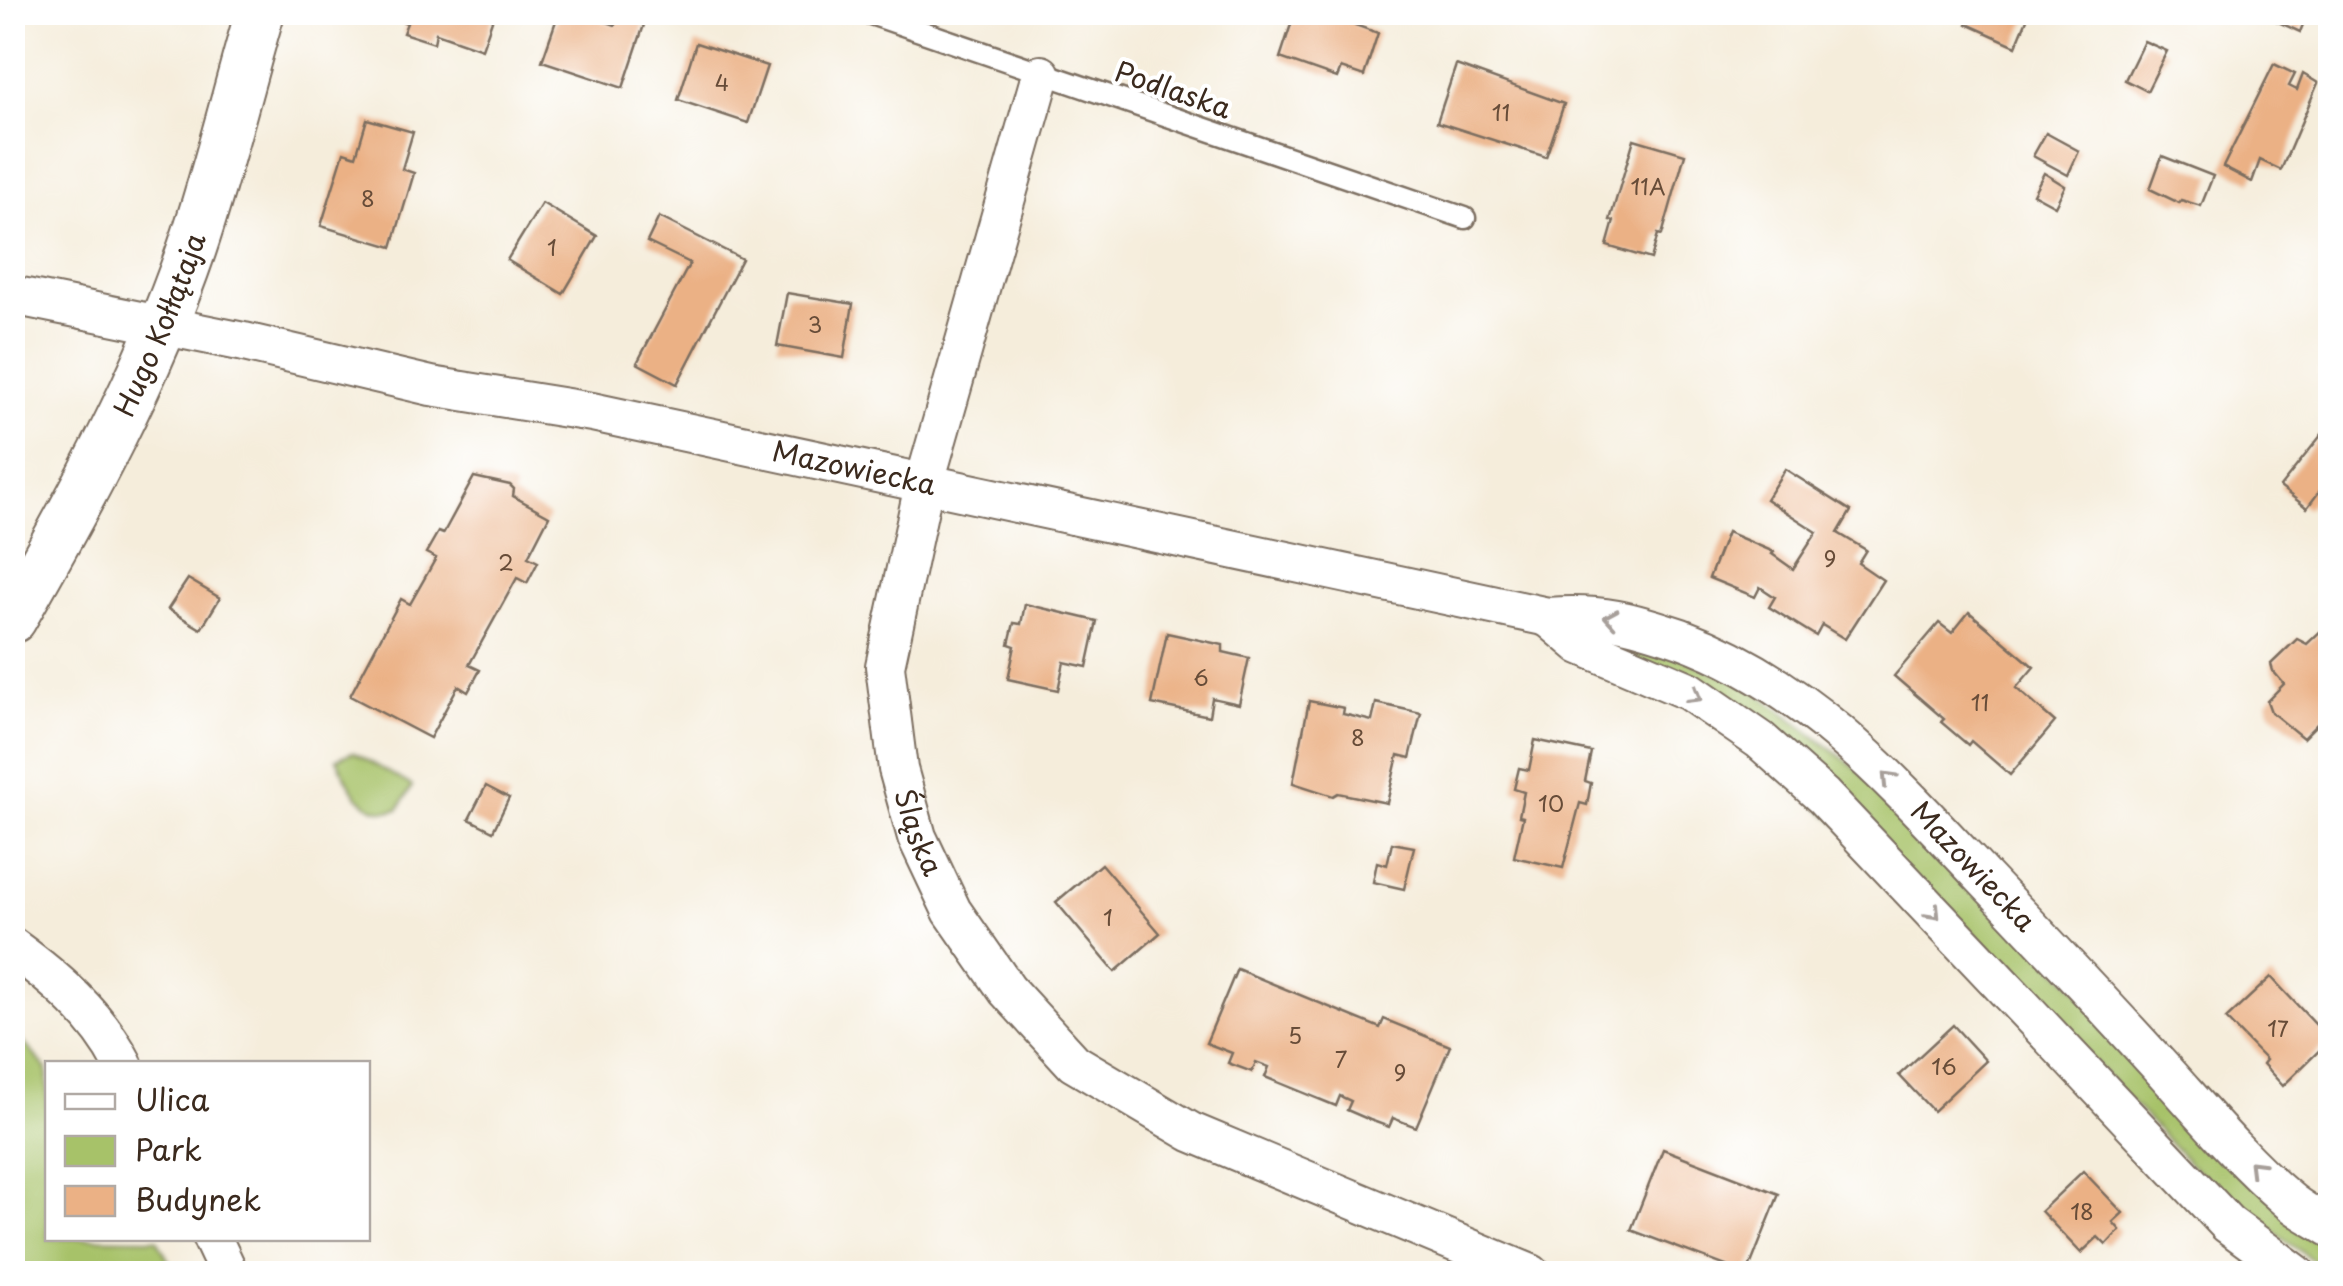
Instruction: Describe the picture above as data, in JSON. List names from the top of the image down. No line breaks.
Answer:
{"streets":{"street":["Hugo Kołłątaja","Mazowiecka","Śląska"],"lane":["Podlaska"]},"crossings":[["Podlaska","Śląska"],["Hugo Kołłątaja","Mazowiecka"],["Mazowiecka","Śląska"]],"house_numbers":["4","11","11A","8","1","3","9","2","6","11","8","10","1","17","5","7","16","9","18"],"legend":["Ulica","Park","Budynek"]}
